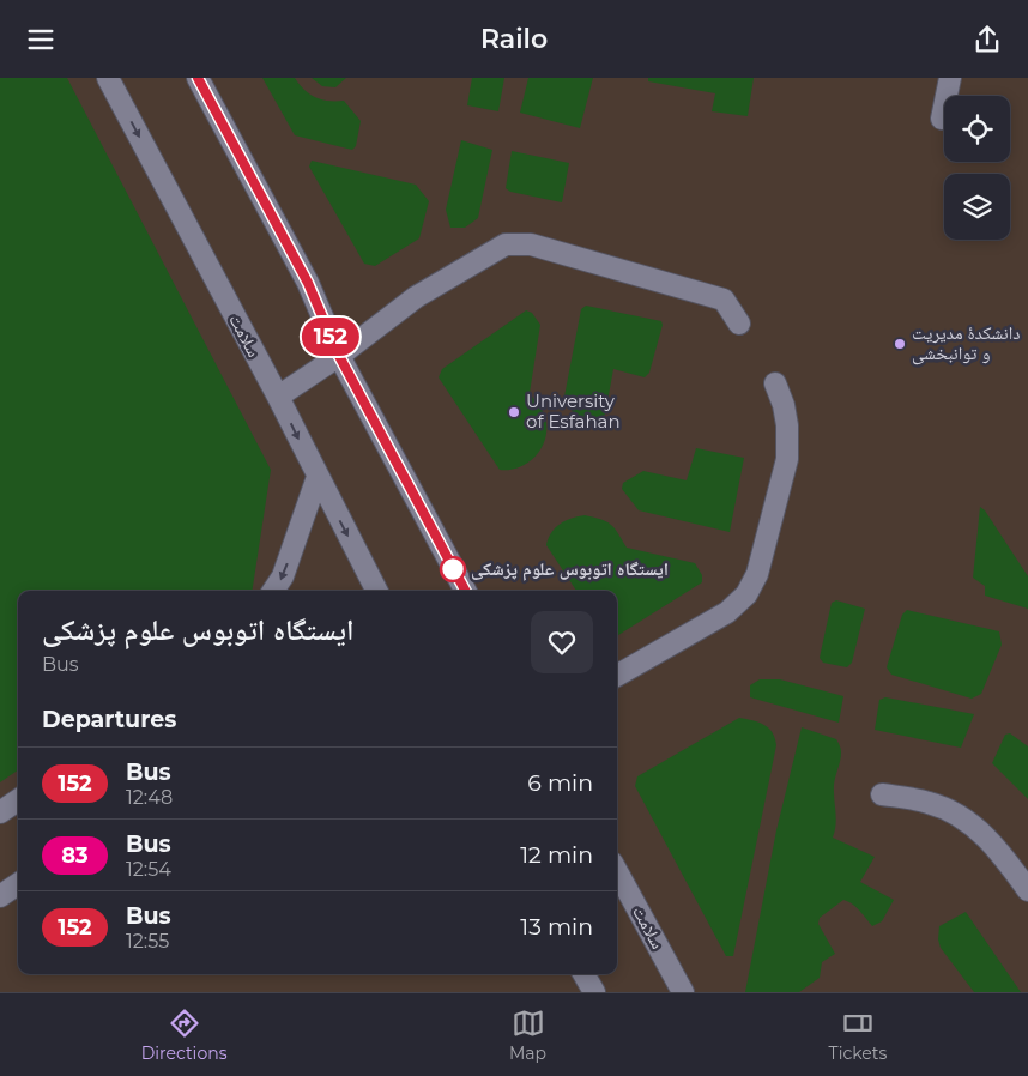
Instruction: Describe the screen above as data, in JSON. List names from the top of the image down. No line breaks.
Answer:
{"streets":{"lane":["سلامت"]},"places":["دانشکدهٔ مدیریت و توانبخشی","University of Esfahan","ایستگاه اتوبوس علوم پزشکی"],"lines":["bus line 152"],"page":{"header":"Railo","on_map":"152","heading":[["ایستگاه اتوبوس علوم پزشکی","Bus"],"Departures"],"list":[{"mark":"152","name":"Bus","note":"12:48","value":"6 min"},{"mark":"83","name":"Bus","note":"12:54","value":"12 min"},{"mark":"152","name":"Bus","note":"12:55","value":"13 min"}],"tabs":["Directions","Map","Tickets"]}}
